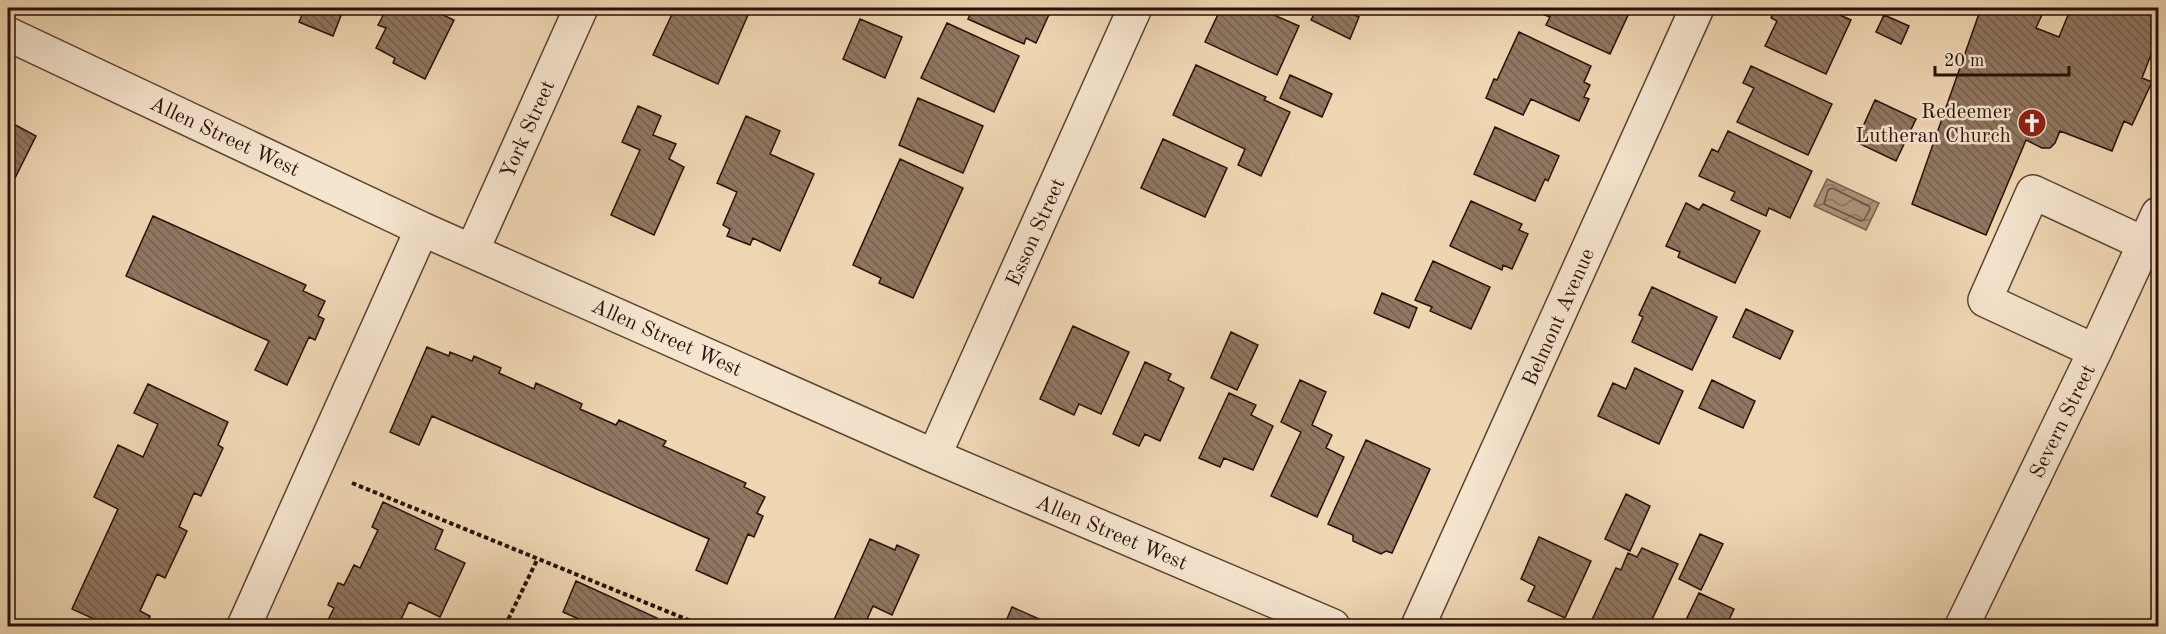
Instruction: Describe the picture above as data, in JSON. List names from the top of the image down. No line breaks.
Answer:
{"streets":{"street":["York Street","Allen Street West","Esson Street","Belmont Avenue","Severn Street"]},"crossings":[["York Street","Allen Street West"],["Allen Street West","Esson Street"]],"places":{"church":["Redeemer Lutheran Church"]},"scale_bar":"20 m"}
